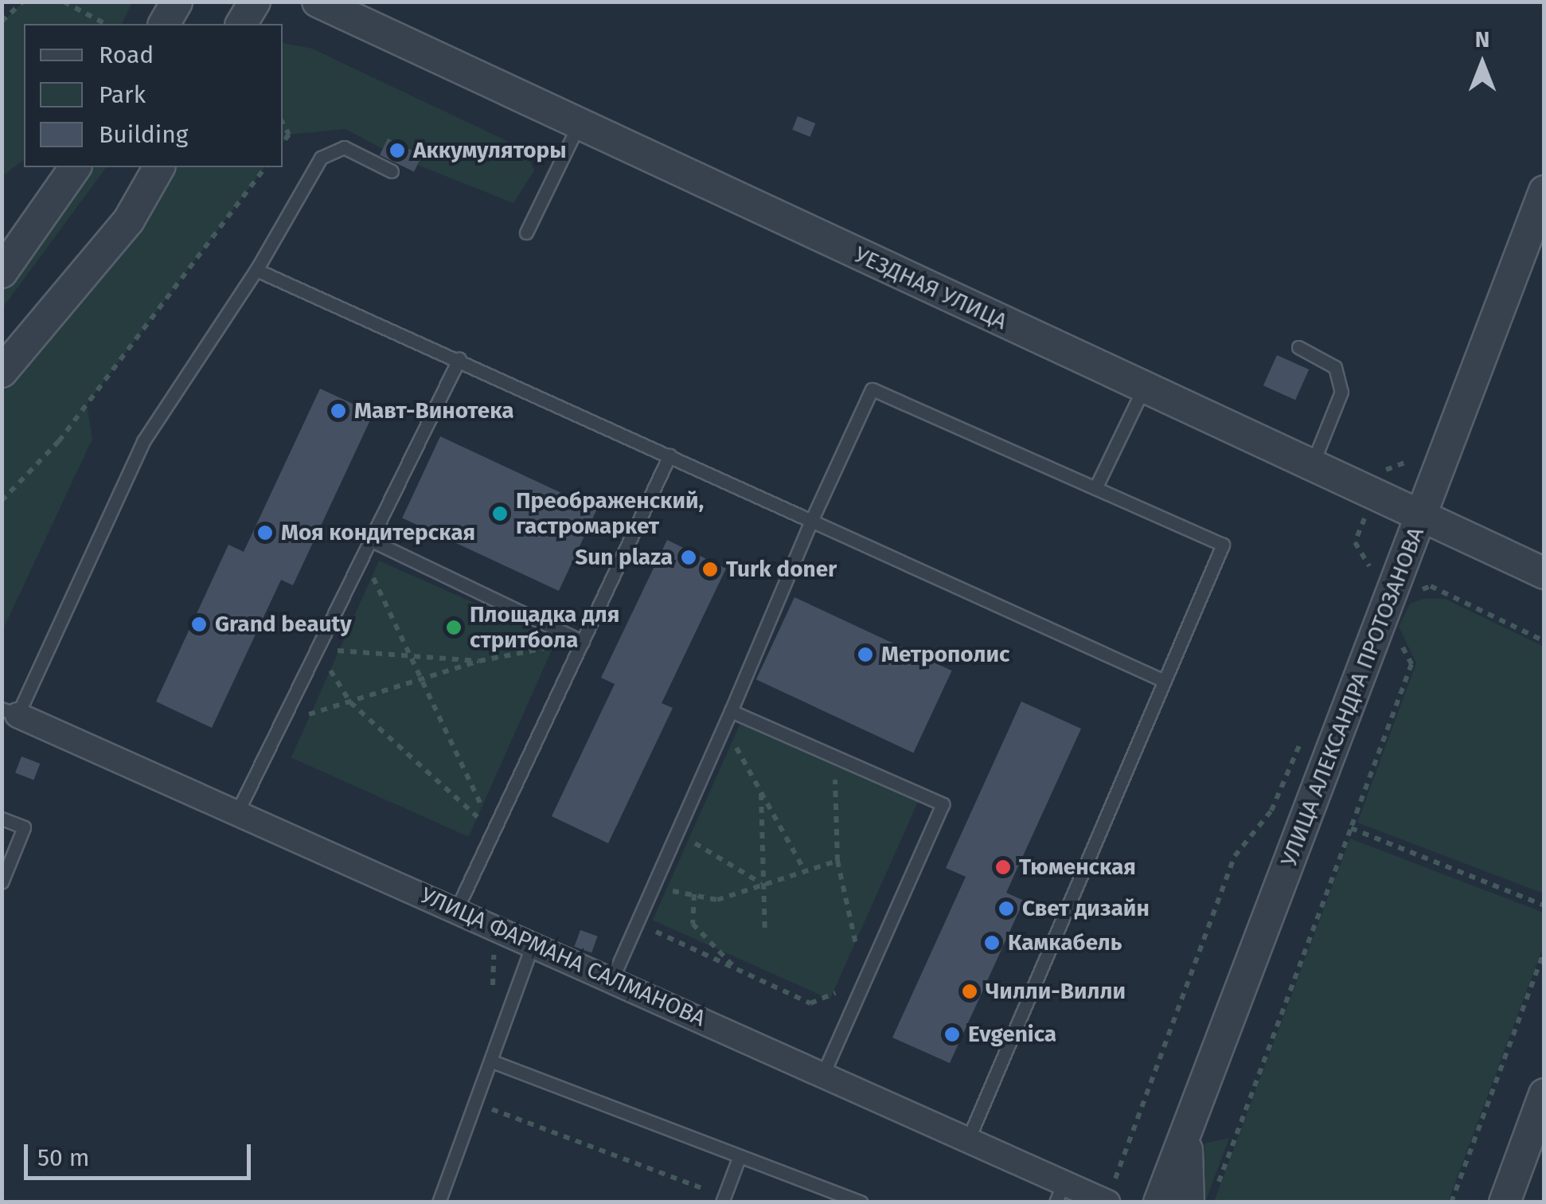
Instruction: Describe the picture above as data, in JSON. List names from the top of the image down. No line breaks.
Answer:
{"streets":{"street":["УЕЗДНАЯ УЛИЦА","УЛИЦА АЛЕКСАНДРА ПРОТОЗАНОВА","УЛИЦА ФАРМАНА САЛМАНОВА"]},"crossings":[["УЕЗДНАЯ УЛИЦА","УЛИЦА АЛЕКСАНДРА ПРОТОЗАНОВА"]],"places":["Аккумуляторы","Мавт-Винотека","Преображенский, гастромаркет","Моя кондитерская","Sun plaza","Turk doner","Grand beauty","Площадка для стритбола","Метрополис","Тюменская","Свет дизайн","Камкабель","Чилли-Вилли","Evgenica"],"legend":["Road","Park","Building"],"scale_bar":"50 m","north":"top"}
